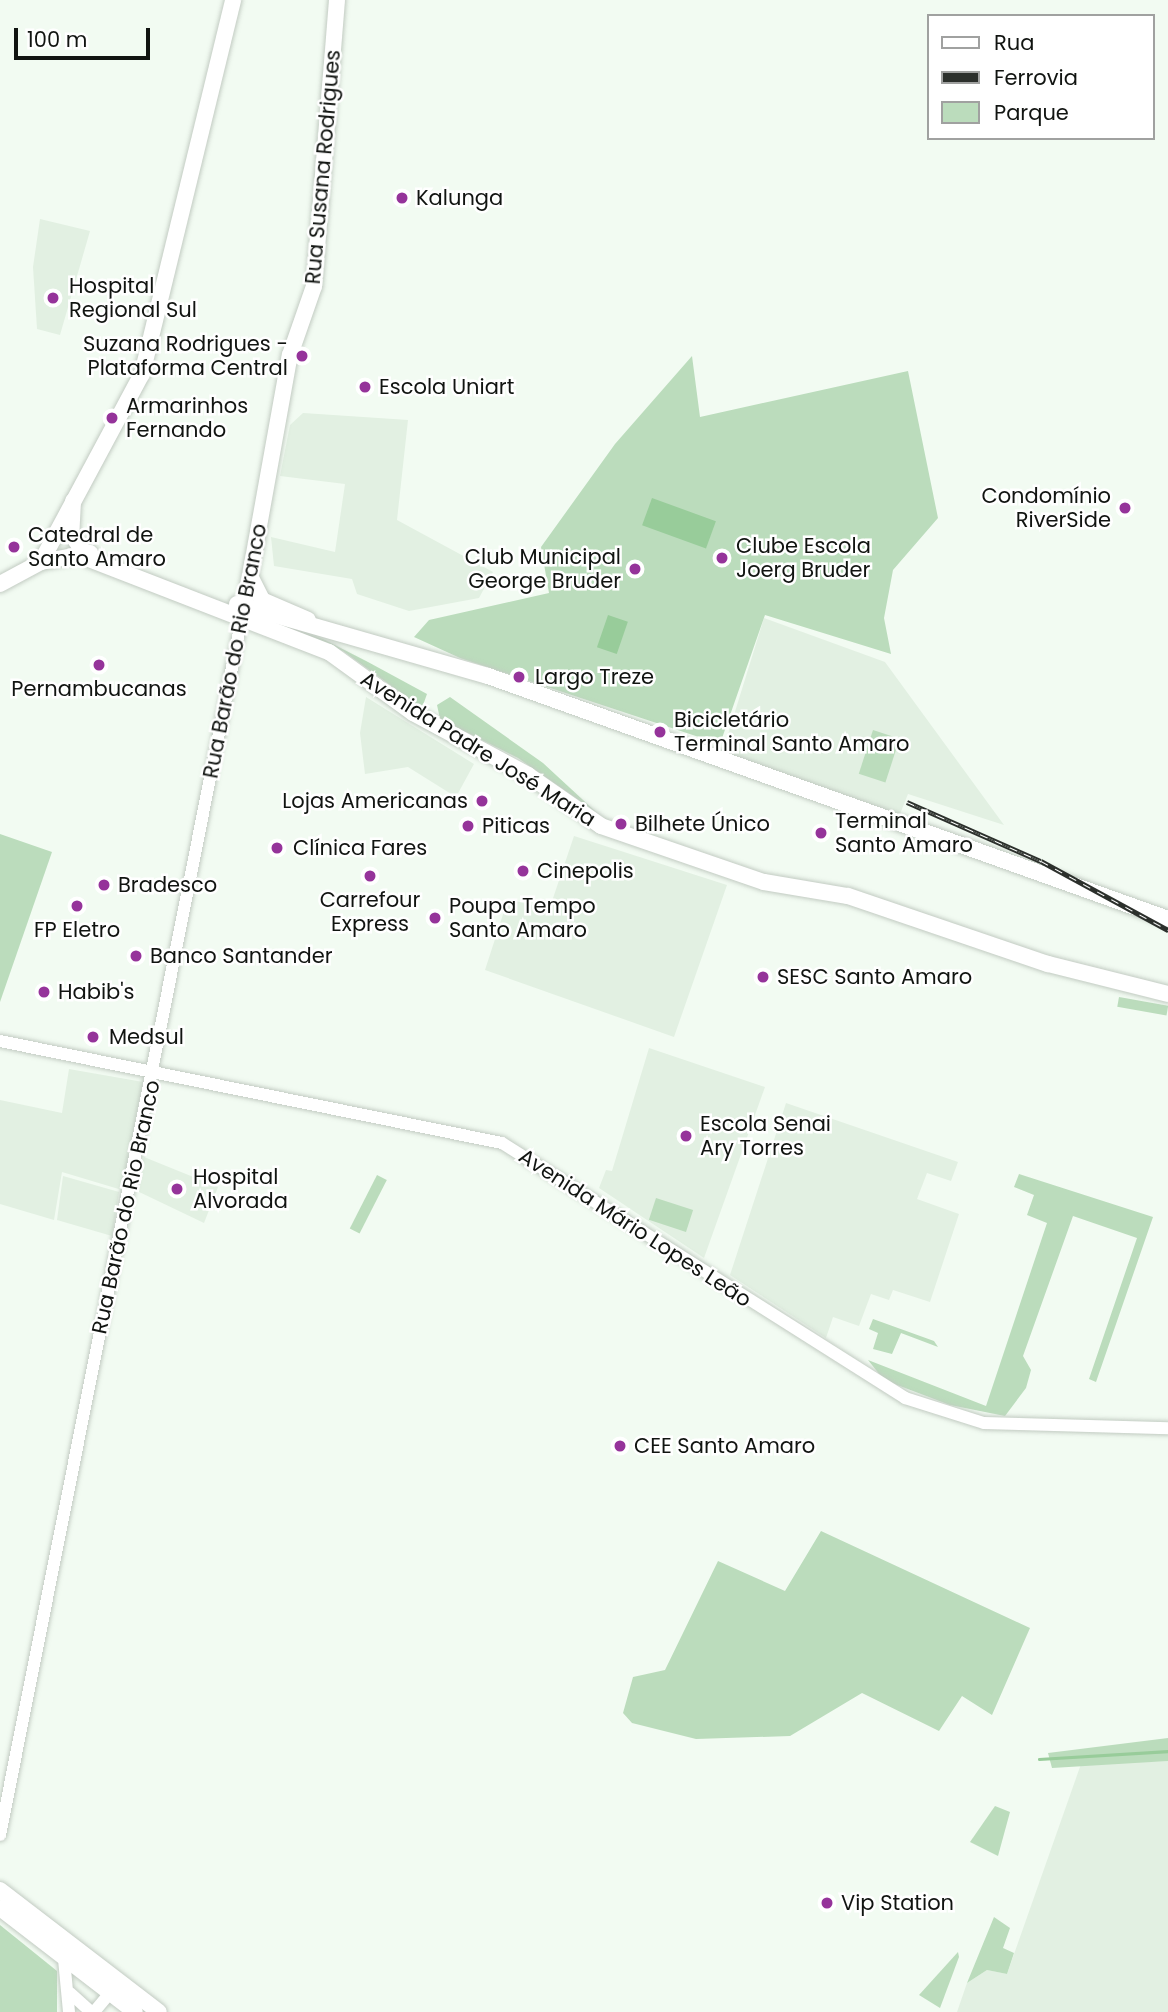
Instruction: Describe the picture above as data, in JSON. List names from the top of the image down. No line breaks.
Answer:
{"streets":{"main road":["Rua Susana Rodrigues","Rua Barão do Rio Branco","Avenida Padre José Maria"],"street":["Avenida Mário Lopes Leão"]},"crossings":[["Rua Susana Rodrigues","Rua Barão do Rio Branco"],["Rua Barão do Rio Branco","Avenida Padre José Maria"],["Rua Barão do Rio Branco","Avenida Mário Lopes Leão"]],"places":["Kalunga","Hospital Regional Sul","Suzana Rodrigues - Plataforma Central","Escola Uniart","Armarinhos Fernando","Condomínio RiverSide","Catedral de Santo Amaro","Clube Escola Joerg Bruder","Club Municipal George Bruder","Pernambucanas","Largo Treze","Bicicletário Terminal Santo Amaro","Lojas Americanas","Bilhete Único","Piticas","Terminal Santo Amaro","Clínica Fares","Cinepolis","Carrefour Express","Bradesco","FP Eletro","Poupa Tempo Santo Amaro","Banco Santander","SESC Santo Amaro","Habib's","Medsul","Escola Senai Ary Torres","Hospital Alvorada","CEE Santo Amaro","Vip Station"],"legend":["Rua","Ferrovia","Parque"],"scale_bar":"100 m"}
